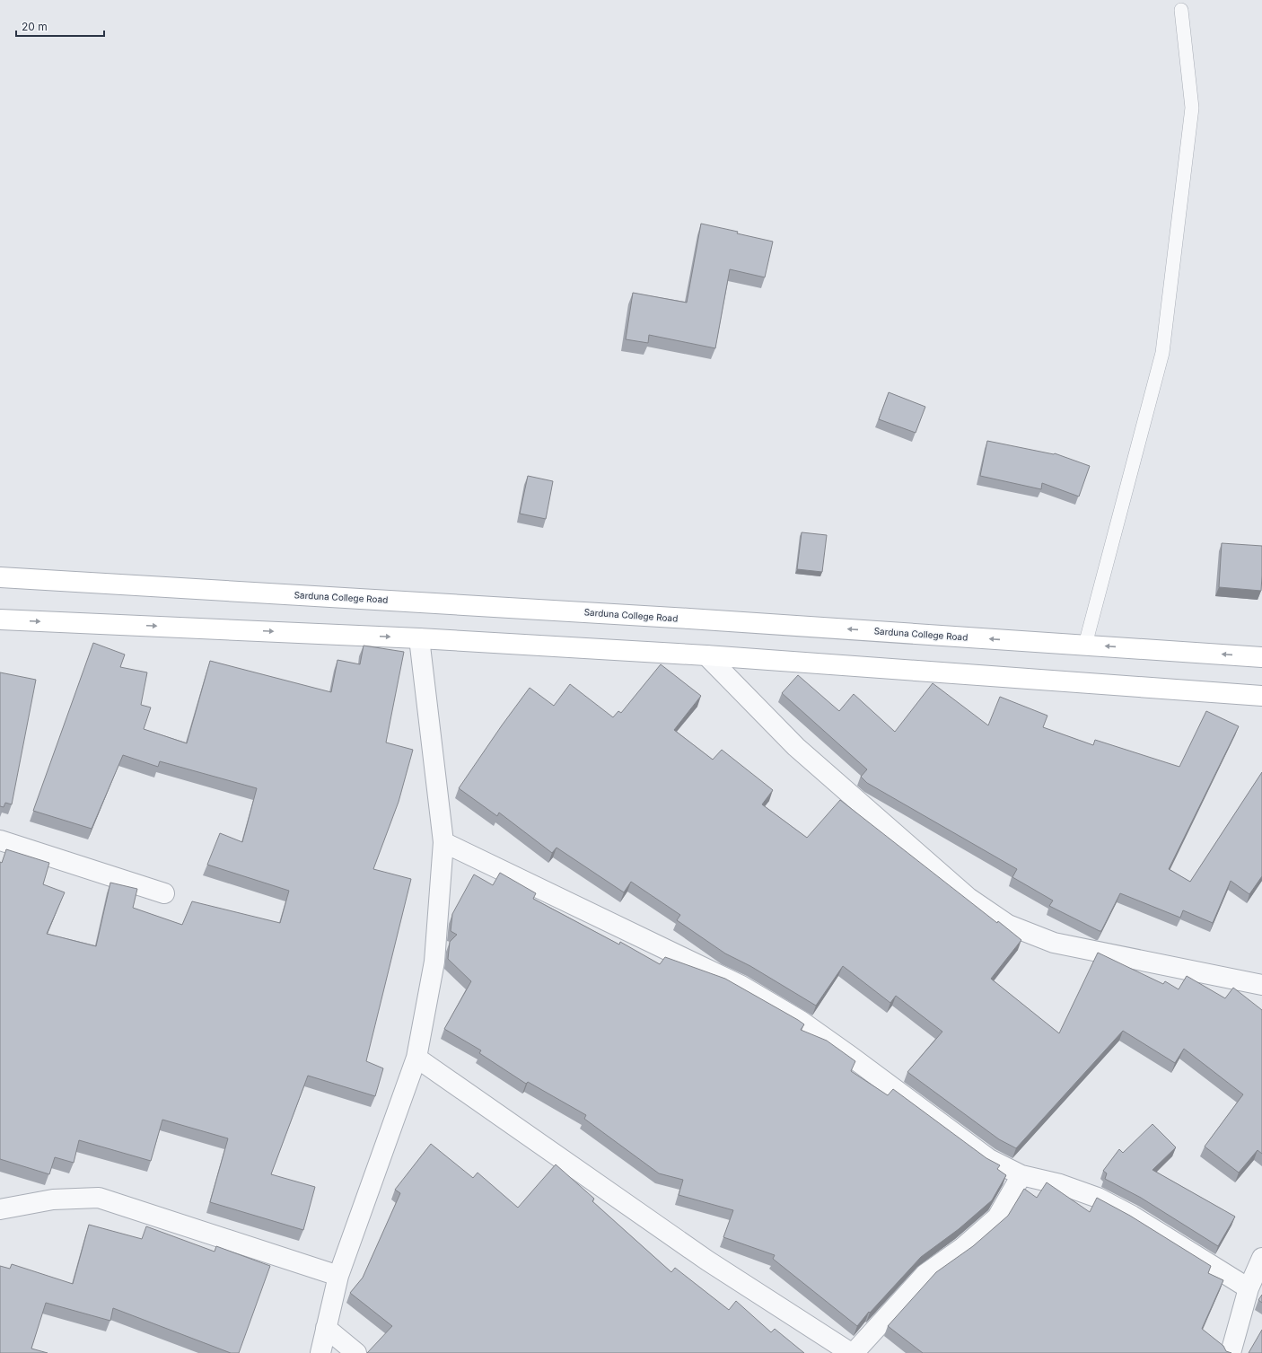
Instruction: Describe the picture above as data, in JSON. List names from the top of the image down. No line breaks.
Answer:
{"streets":{"street":["Sarduna College Road"]},"scale_bar":"20 m"}
